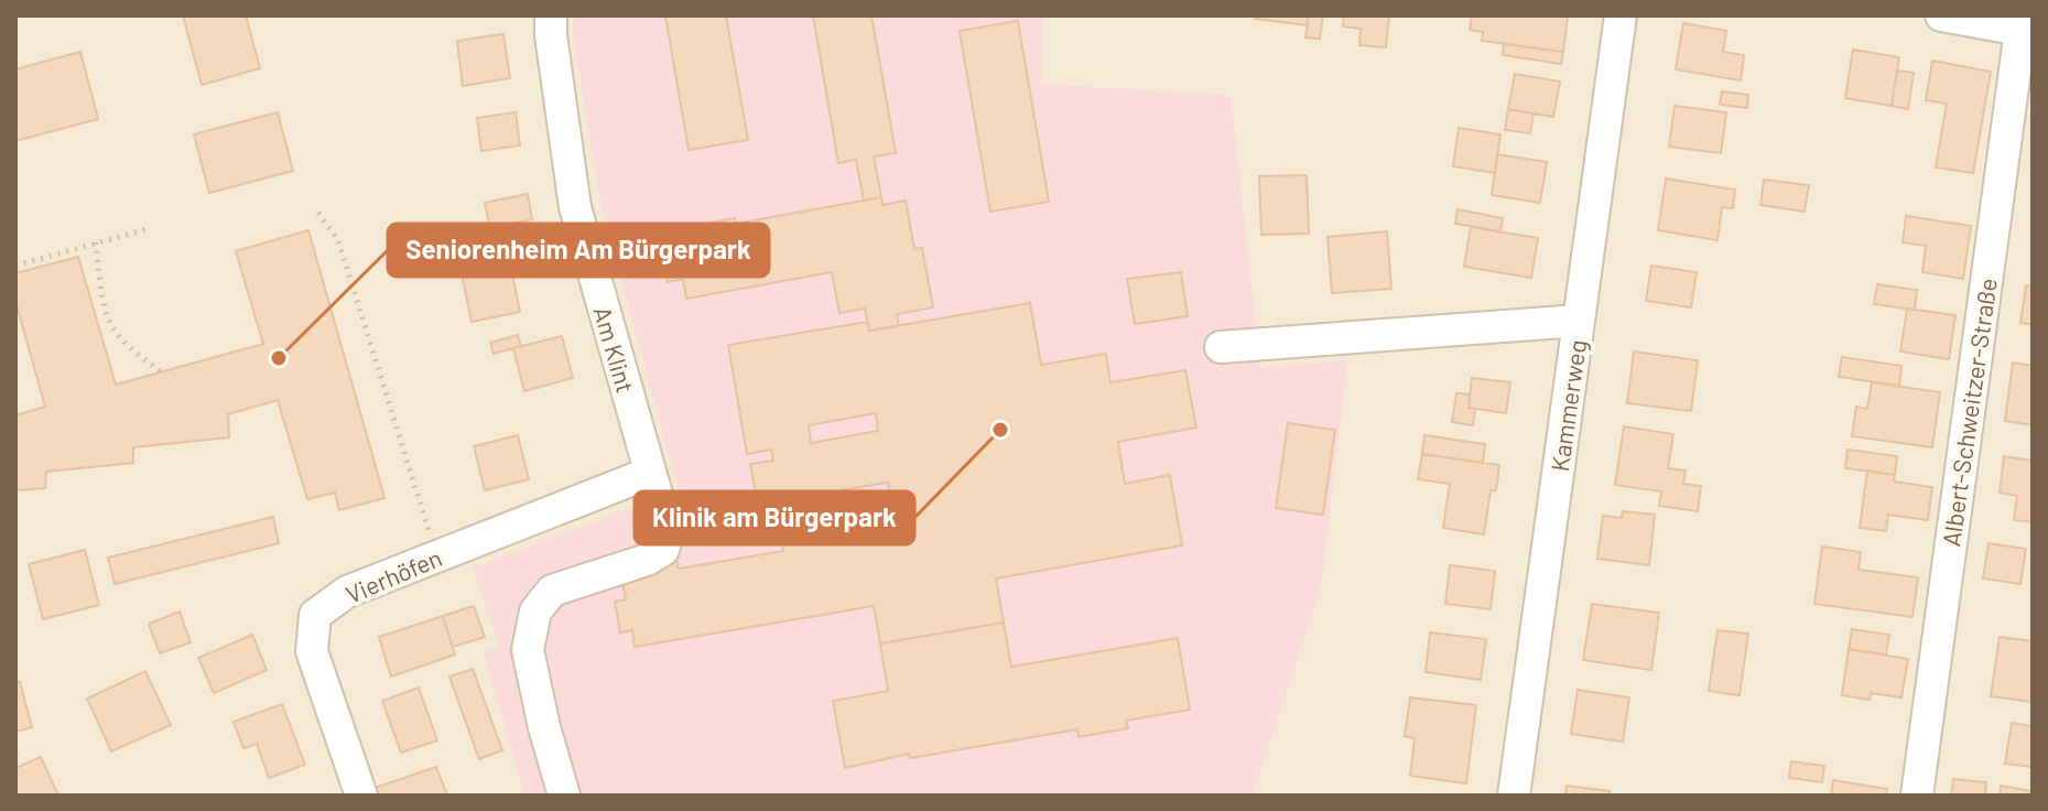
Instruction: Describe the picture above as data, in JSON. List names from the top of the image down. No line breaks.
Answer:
{"streets":{"street":["Am Klint","Kammerweg","Albert-Schweitzer-Straße","Vierhöfen"]},"crossings":[["Am Klint","Vierhöfen"]],"places":["Seniorenheim Am Bürgerpark","Klinik am Bürgerpark"]}
